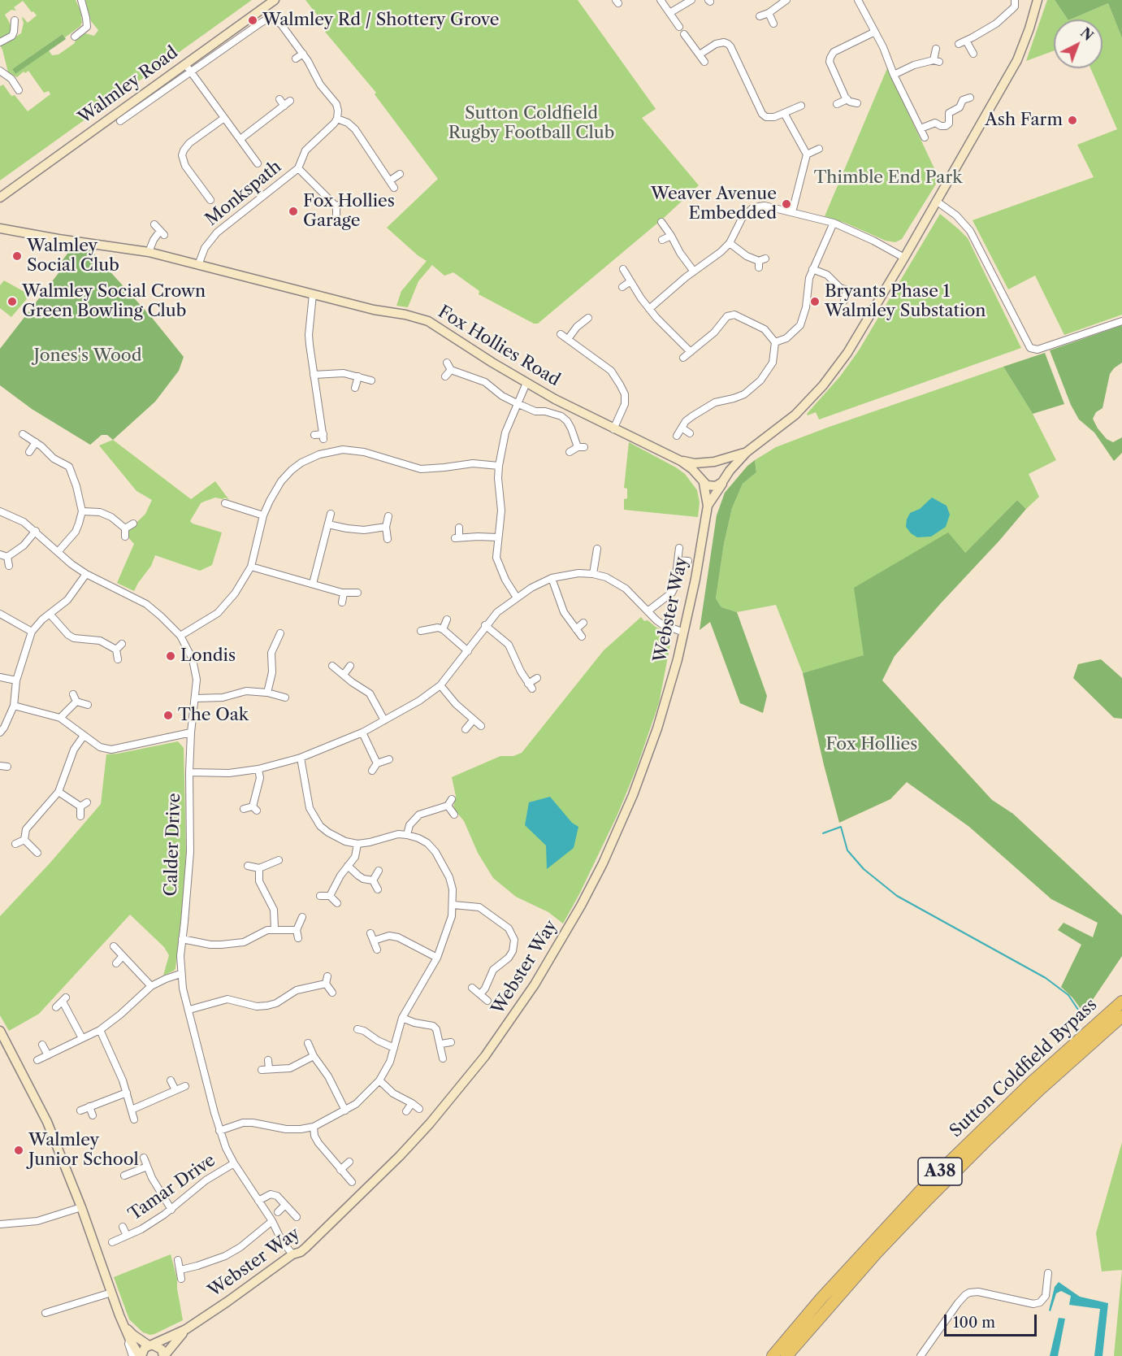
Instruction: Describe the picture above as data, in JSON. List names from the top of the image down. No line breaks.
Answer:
{"streets":{"highway":["Sutton Coldfield Bypass","A38"],"street":["Walmley Road","Monkspath","Fox Hollies Road","Webster Way","Calder Drive","Tamar Drive"]},"crossings":[["Monkspath","Fox Hollies Road"],["Fox Hollies Road","Webster Way"],["Webster Way","Calder Drive"],["Calder Drive","Tamar Drive"]],"parks":["Sutton Coldfield Rugby Football Club","Thimble End Park","Jones's Wood","Fox Hollies"],"places":["Walmley Rd / Shottery Grove","Ash Farm","Weaver Avenue Embedded","Fox Hollies Garage","Walmley Social Club","Walmley Social Crown Green Bowling Club","Bryants Phase 1 Walmley Substation","Londis","The Oak","Walmley Junior School"],"scale_bar":"100 m","north":"top right"}
